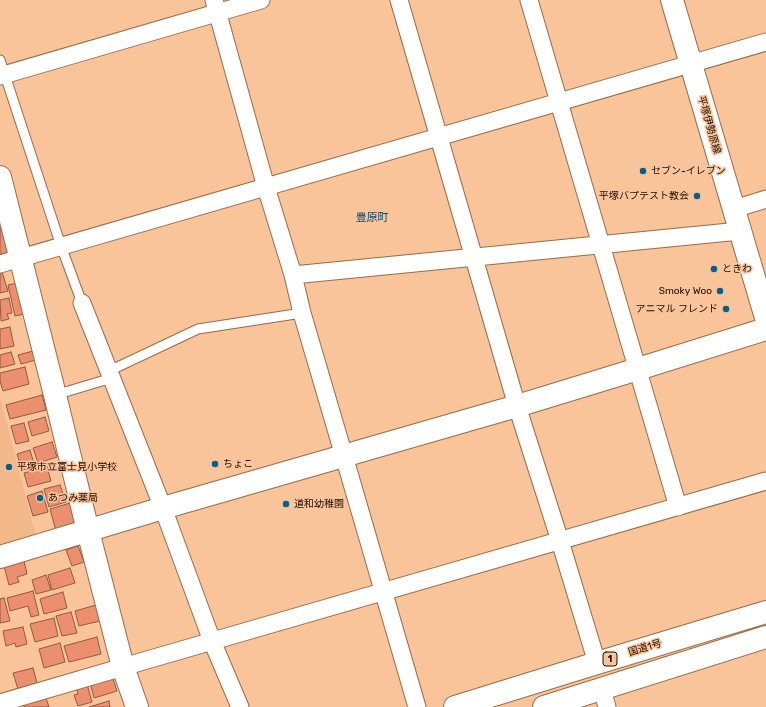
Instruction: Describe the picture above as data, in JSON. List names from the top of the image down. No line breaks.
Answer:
{"streets":{"main road":["平塚伊勢原線","国道1号","1"]},"districts":["豊原町"],"places":["セブン-イレブン","平塚バプテスト教会","ときわ","Smoky Woo","アニマル フレンド","ちょこ","平塚市立富士見小学校","あつみ薬局","道和幼稚園"]}
